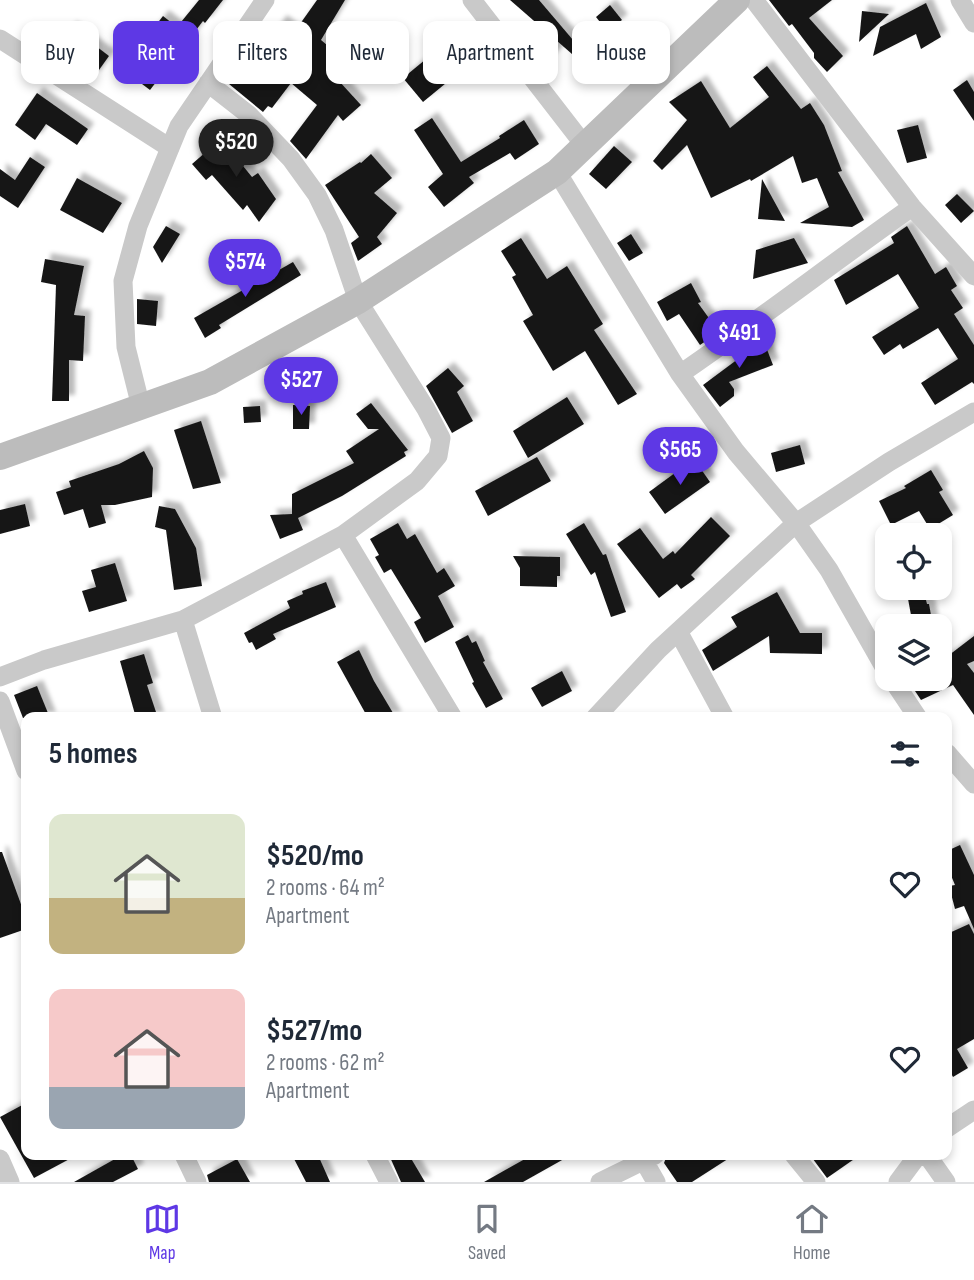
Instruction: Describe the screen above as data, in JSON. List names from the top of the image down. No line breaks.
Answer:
{"page":{"chip":["Buy","Rent","Filters","New","Apartment","House"],"price":["$520","$574","$491","$527","$565"],"heading":"5 homes","list":[{"name":"$520/mo","note":"2 rooms · 64 m² · Apartment"},{"name":"$527/mo","note":"2 rooms · 62 m² · Apartment"}],"tabs":["Map","Saved","Home"]}}
